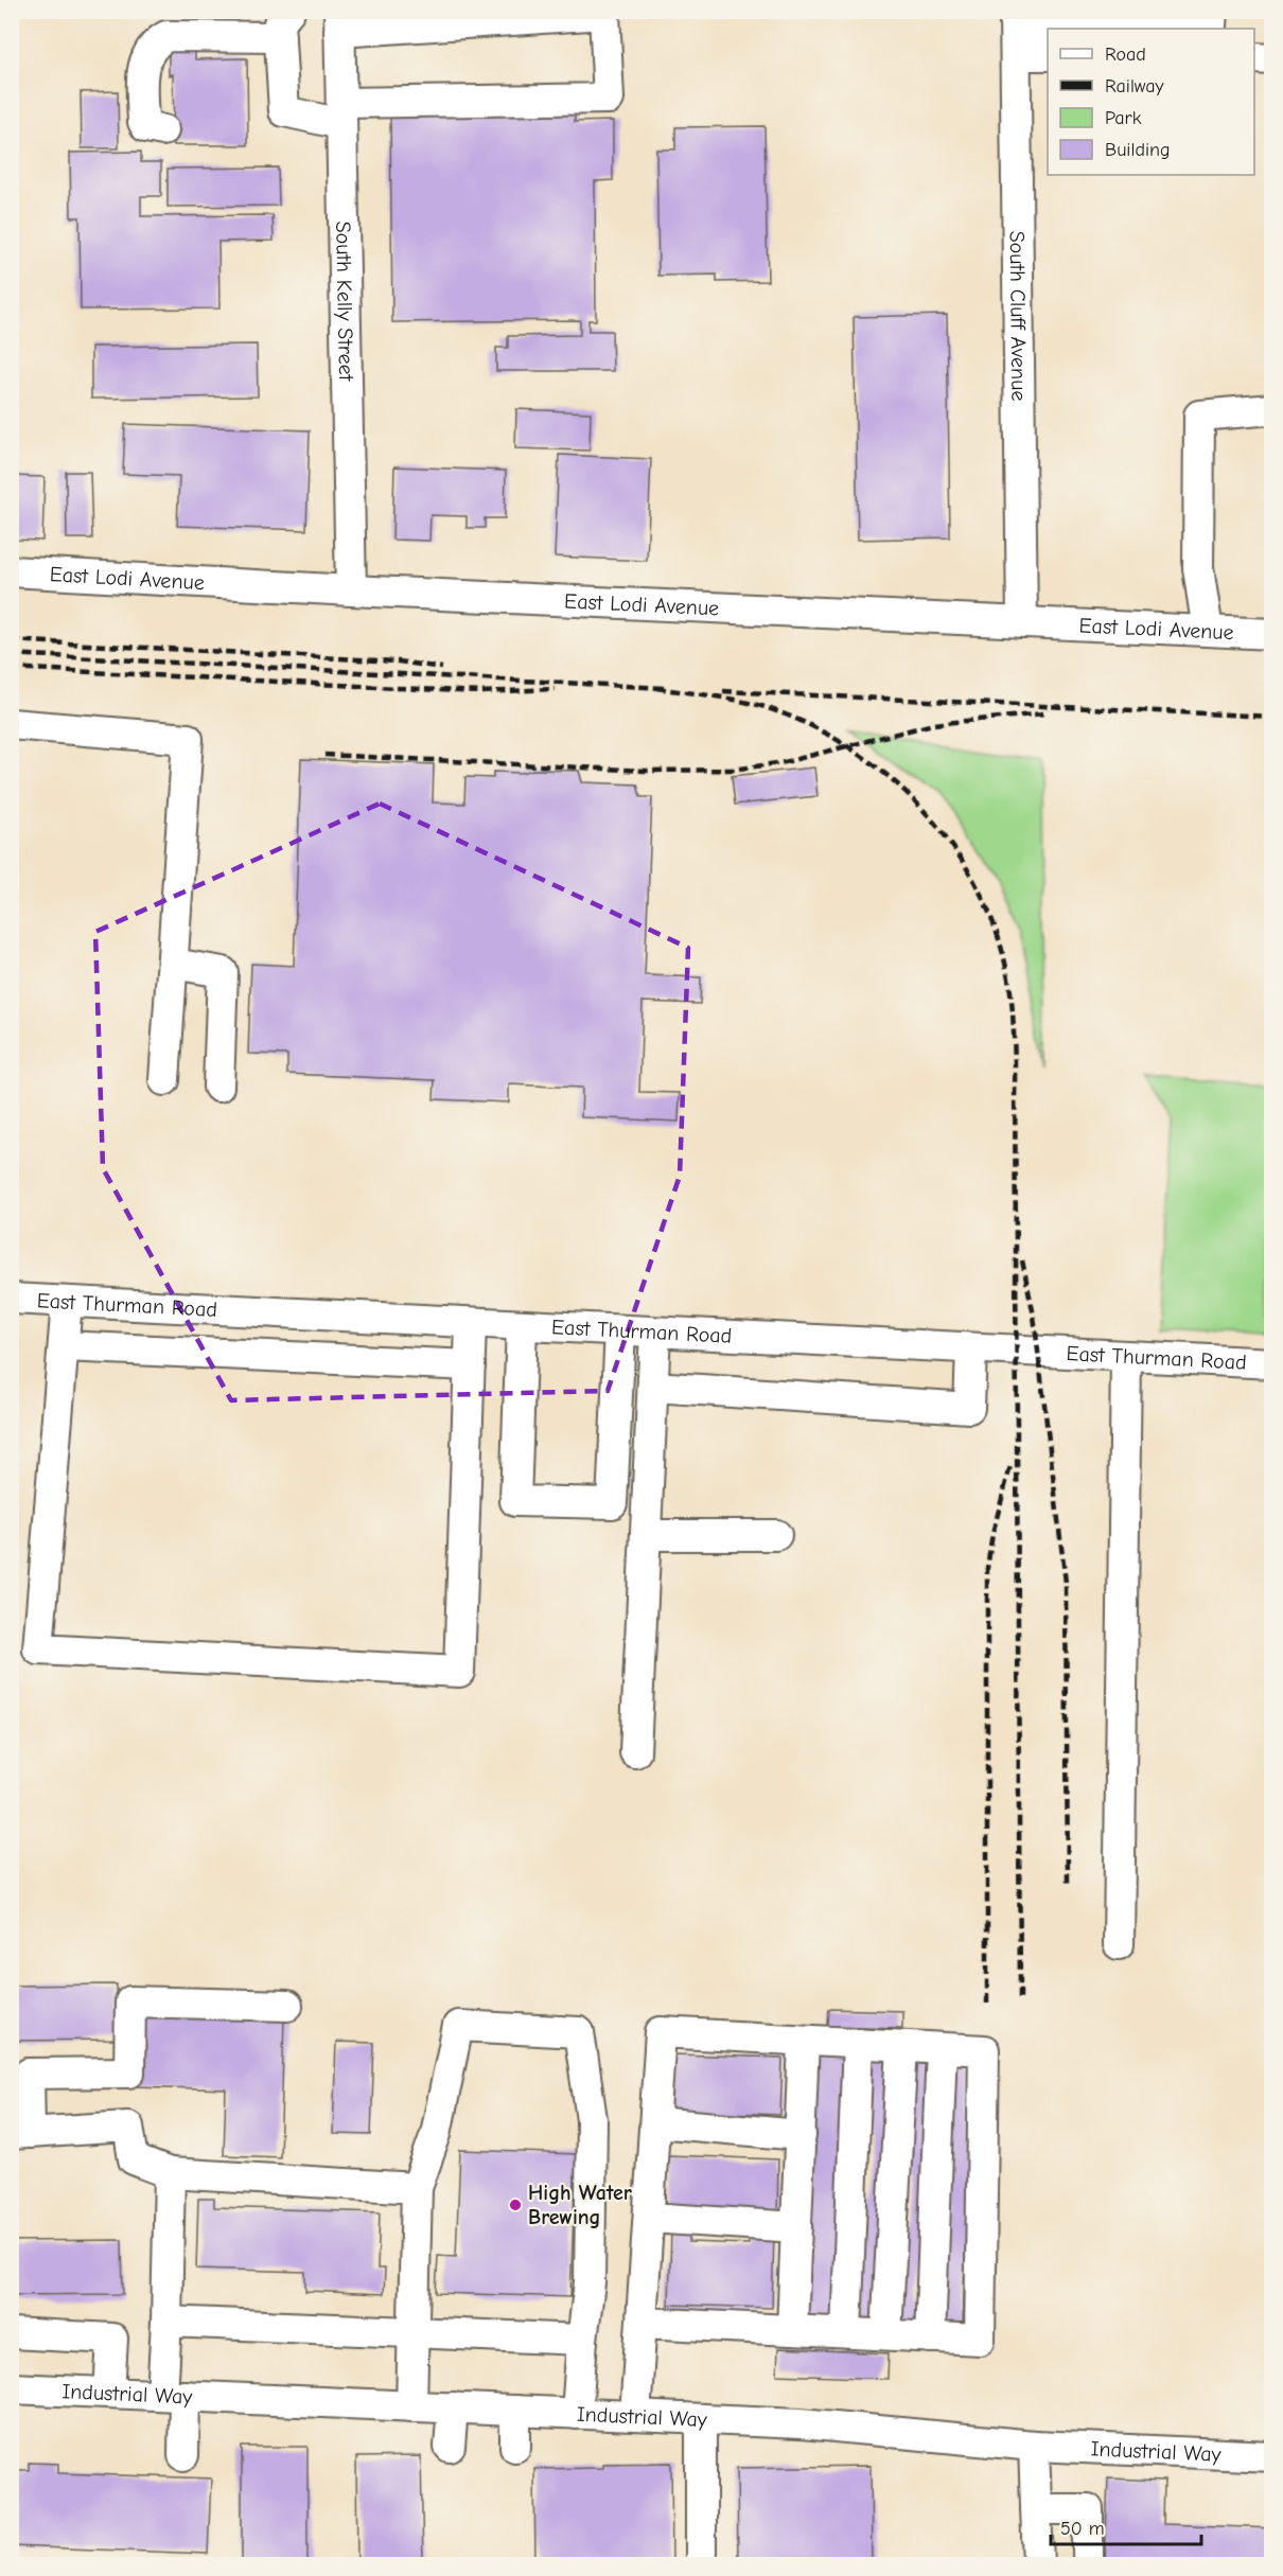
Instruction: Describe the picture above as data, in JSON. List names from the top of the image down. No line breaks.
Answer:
{"streets":{"street":["South Kelly Street","South Cluff Avenue","East Lodi Avenue","East Thurman Road","Industrial Way"]},"crossings":[["South Kelly Street","East Lodi Avenue"],["South Cluff Avenue","East Lodi Avenue"]],"places":["High Water Brewing"],"legend":["Road","Railway","Park","Building"],"scale_bar":"50 m"}
